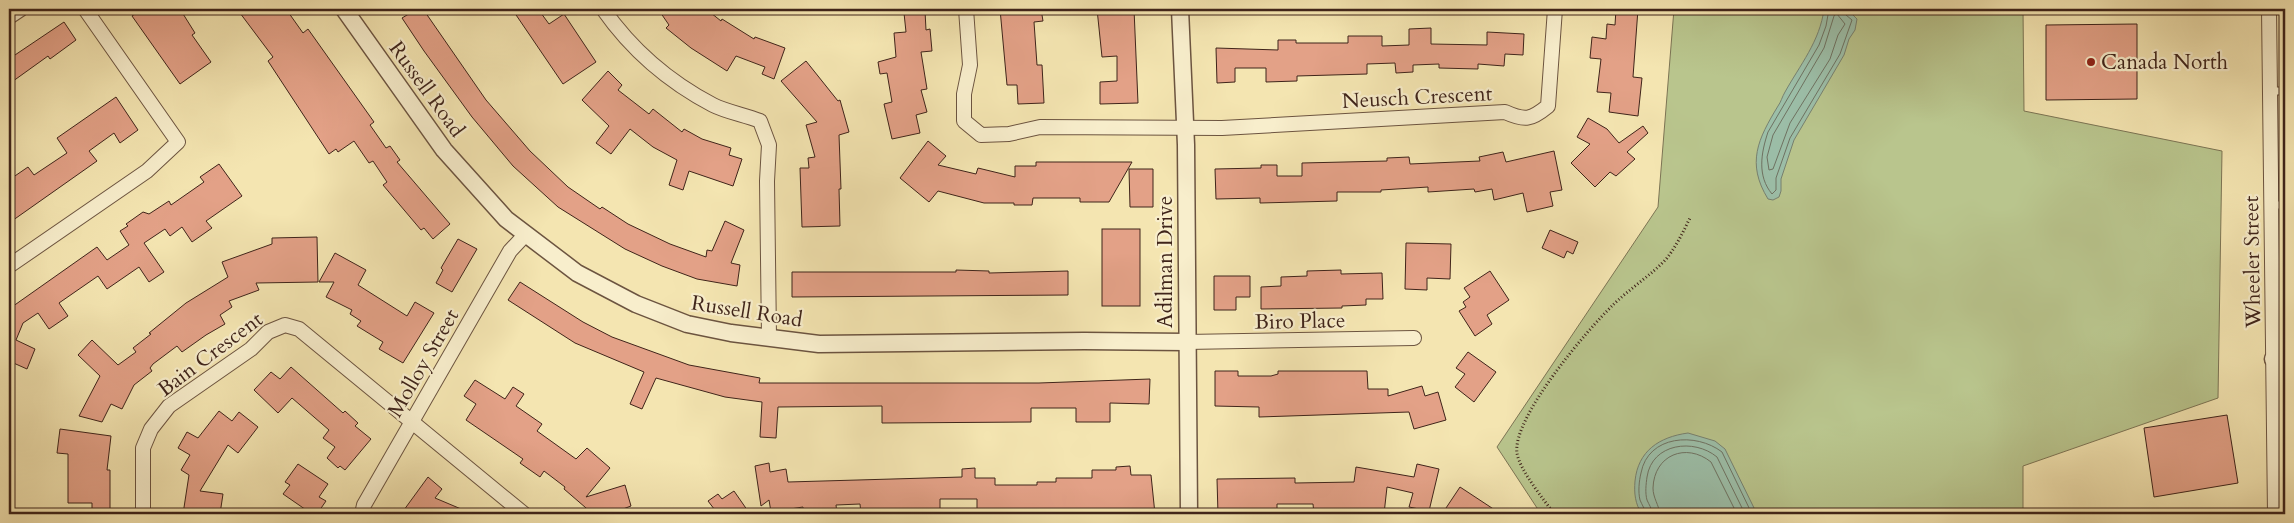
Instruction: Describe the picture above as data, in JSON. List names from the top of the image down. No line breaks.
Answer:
{"streets":{"street":["Russell Road","Neusch Crescent","Adilman Drive","Wheeler Street","Biro Place","Bain Crescent","Molloy Street"]},"crossings":[["Russell Road","Adilman Drive"],["Russell Road","Biro Place"],["Russell Road","Molloy Street"],["Neusch Crescent","Adilman Drive"],["Adilman Drive","Biro Place"],["Bain Crescent","Molloy Street"]],"places":["Canada North"]}
